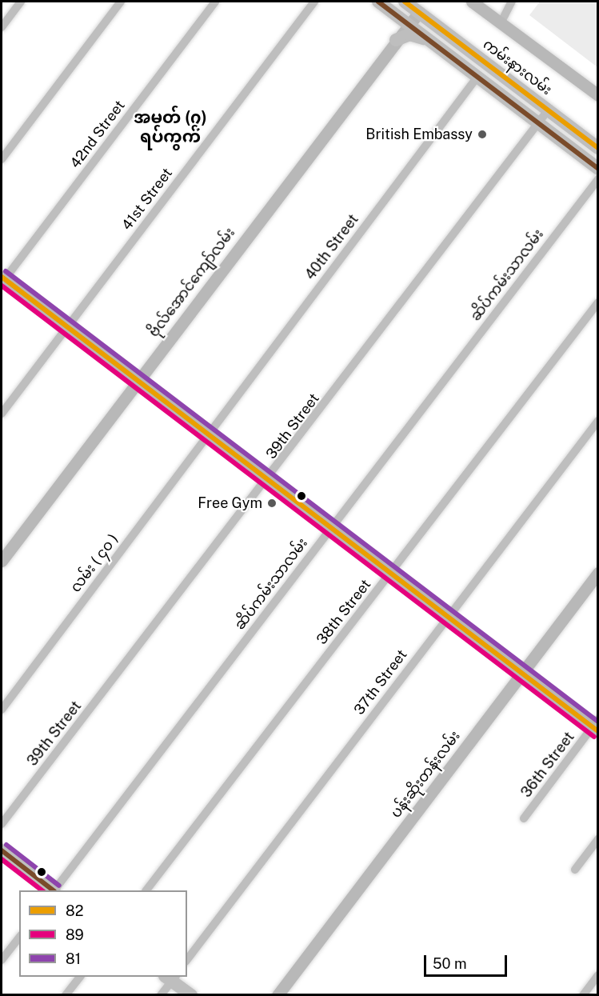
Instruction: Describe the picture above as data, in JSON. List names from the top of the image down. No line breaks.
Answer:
{"streets":{"main road":["ကမ်းနားလမ်း","ဗိုလ်အောင်ကျော်လမ်း","ပန်းဆိုးတန်းလမ်း"],"street":["42nd Street","41st Street","40th Street","ဆိပ်ကမ်းသာလမ်း","39th Street","လမ်း ( ၄၀ )","38th Street","37th Street","36th Street"]},"crossings":[["ကမ်းနားလမ်း","39th Street"],["40th Street","လမ်း ( ၄၀ )"]],"districts":["အမှတ် (၇) ရပ်ကွက်"],"places":["British Embassy","Free Gym"],"lines":["transit line 82","transit line 81","transit line 89"],"legend":["82","89","81"],"scale_bar":"50 m"}
